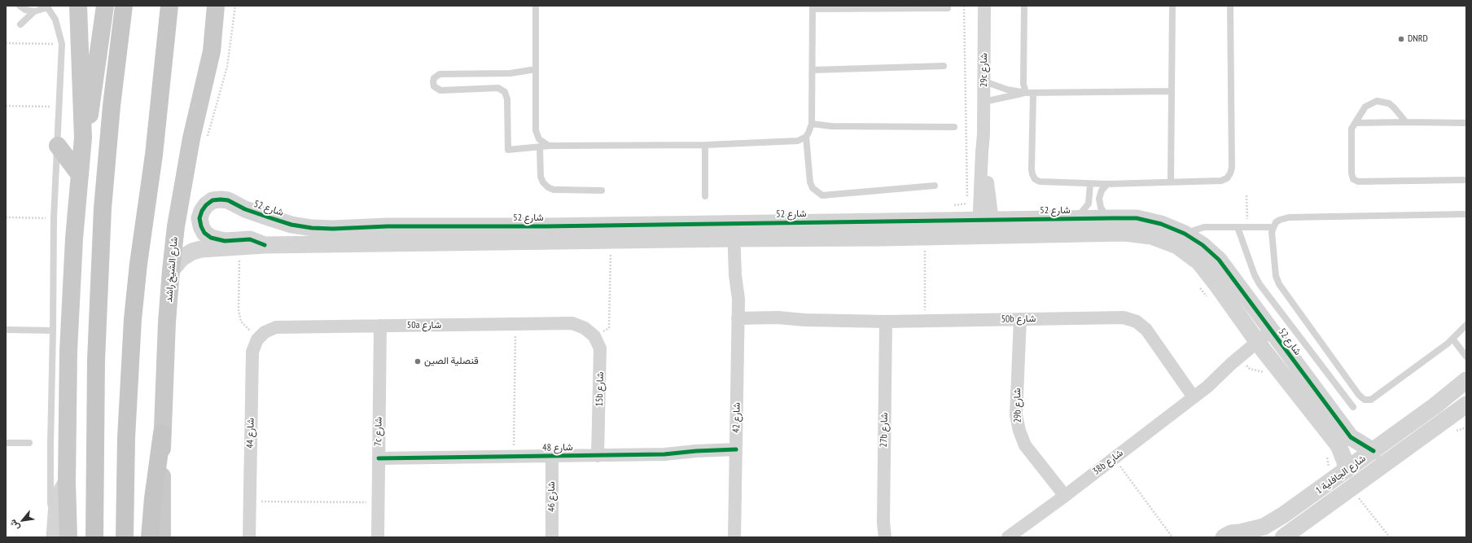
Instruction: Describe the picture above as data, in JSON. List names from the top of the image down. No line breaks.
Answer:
{"streets":{"main road":["شارع الشيخ راشد"],"street":["29c شارع","شارع 52","50b شارع","50a شارع","15b شارع","29b شارع","شارع 42","27b شارع","7c شارع","شارع 44","شارع 48","38b شارع","شارع الجافلية 1","شارع 46"]},"crossings":[["29c شارع","شارع 52"],["شارع 52","شارع الشيخ راشد"],["شارع 52","شارع 42"],["شارع 52","38b شارع"],["شارع 52","شارع الجافلية 1"],["50b شارع","29b شارع"],["50b شارع","شارع 42"],["50b شارع","27b شارع"],["50b شارع","38b شارع"],["50a شارع","15b شارع"],["50a شارع","7c شارع"],["50a شارع","شارع 44"],["15b شارع","شارع 48"],["29b شارع","38b شارع"],["شارع 42","شارع 48"],["7c شارع","شارع 48"],["شارع 48","شارع 46"]],"places":["DNRD","قنصلية الصين"],"north":"bottom left"}
